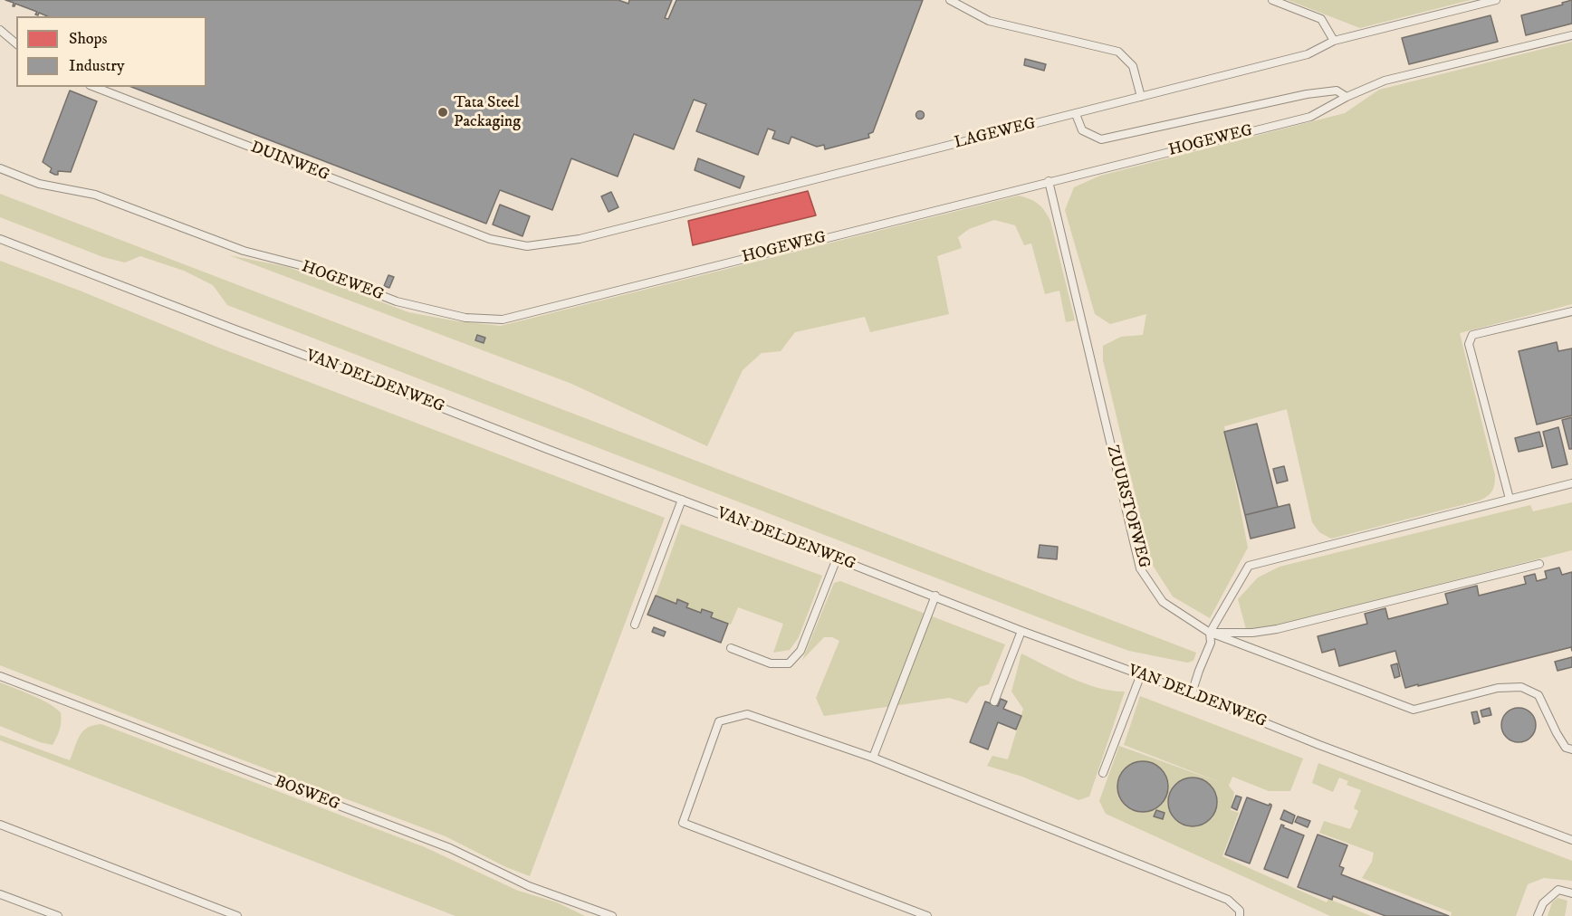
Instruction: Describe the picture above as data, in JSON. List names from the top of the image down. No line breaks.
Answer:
{"streets":{"lane":["LAGEWEG","HOGEWEG","DUINWEG","VAN DELDENWEG","ZUURSTOFWEG","BOSWEG"]},"crossings":[["LAGEWEG","DUINWEG"],["HOGEWEG","ZUURSTOFWEG"]],"places":["Tata Steel Packaging"],"legend":["Shops","Industry"]}
